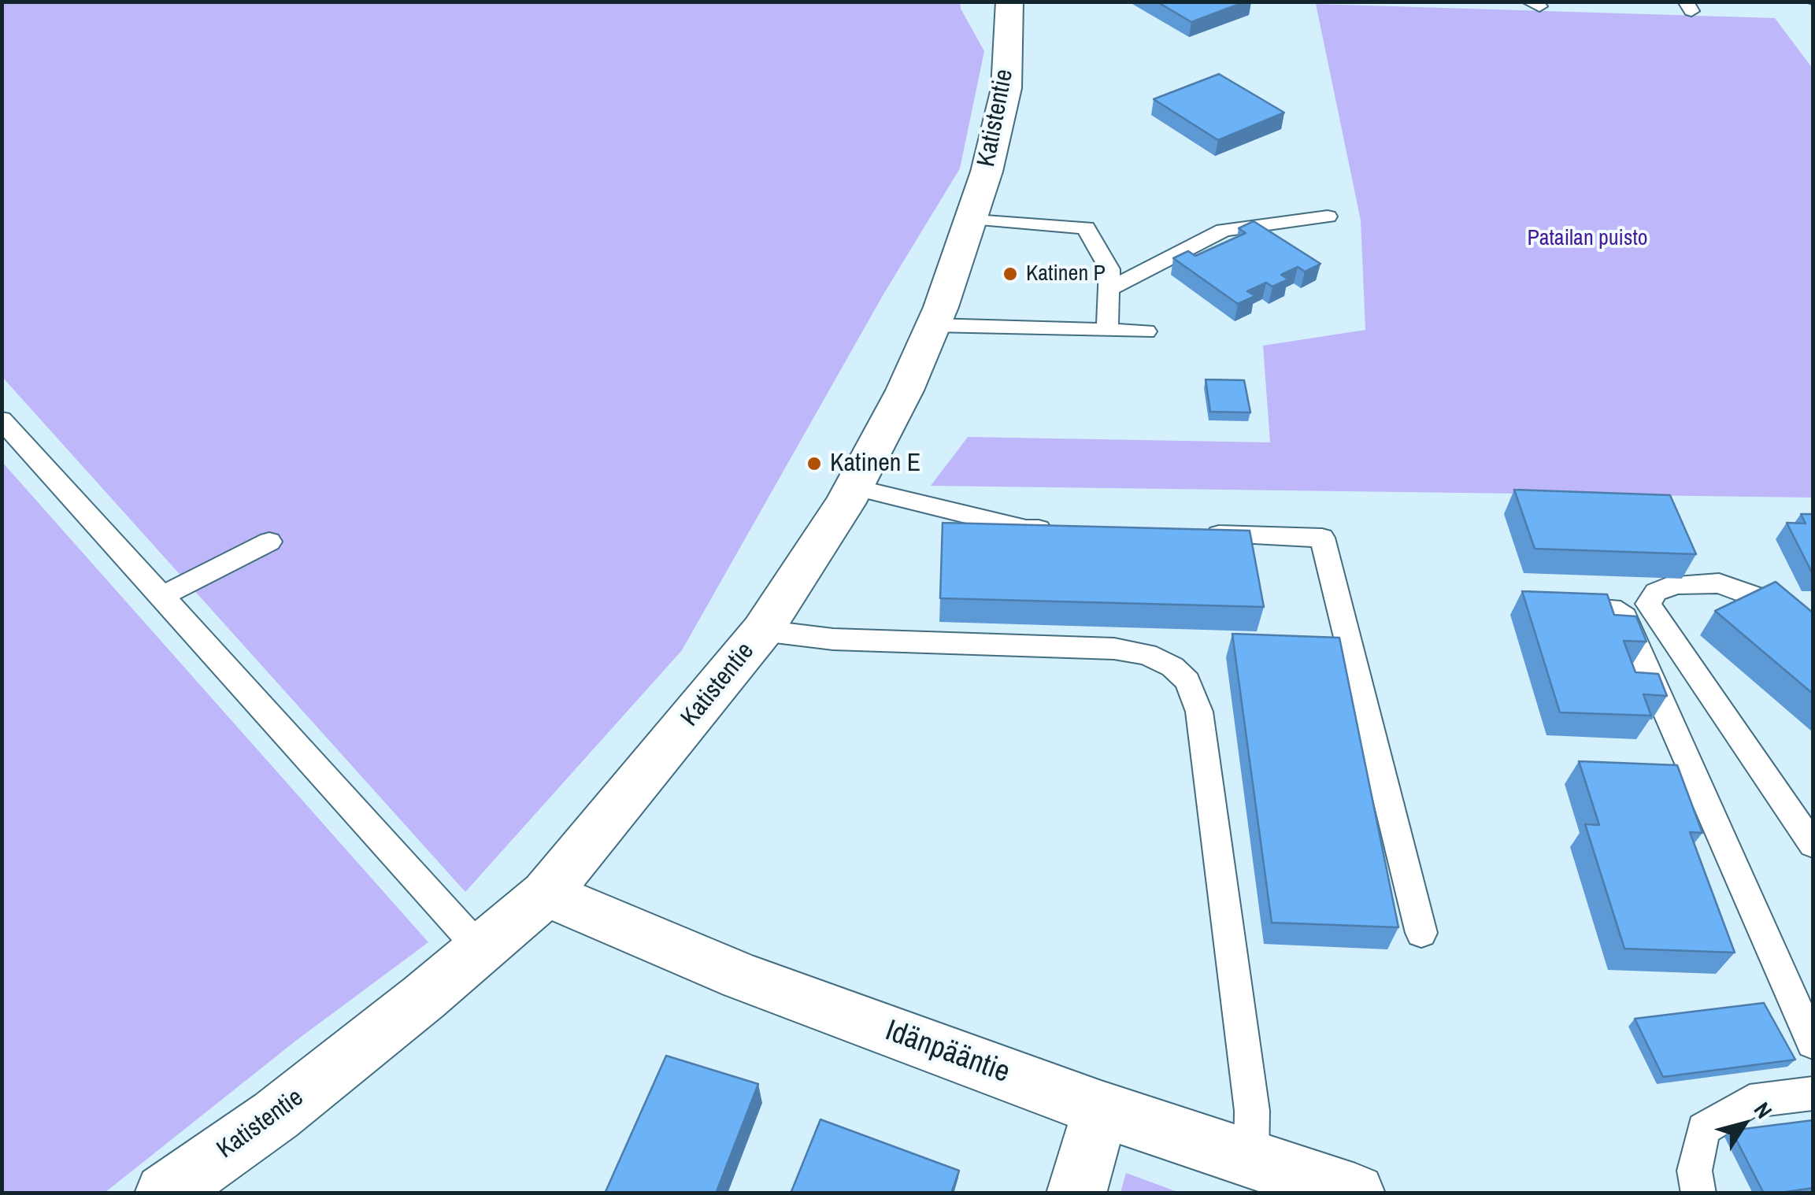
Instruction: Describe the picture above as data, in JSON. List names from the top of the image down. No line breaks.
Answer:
{"streets":{"street":["Katistentie","Idänpääntie"]},"crossings":[["Katistentie","Idänpääntie"]],"parks":["Patailan puisto"],"places":["Katinen P","Katinen E"],"north":"top right"}
